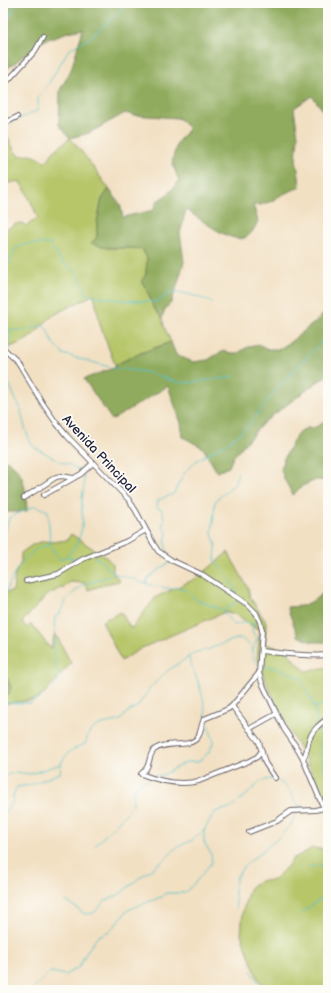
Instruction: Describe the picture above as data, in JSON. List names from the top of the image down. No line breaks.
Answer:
{"streets":{"street":["Avenida Principal"]}}
